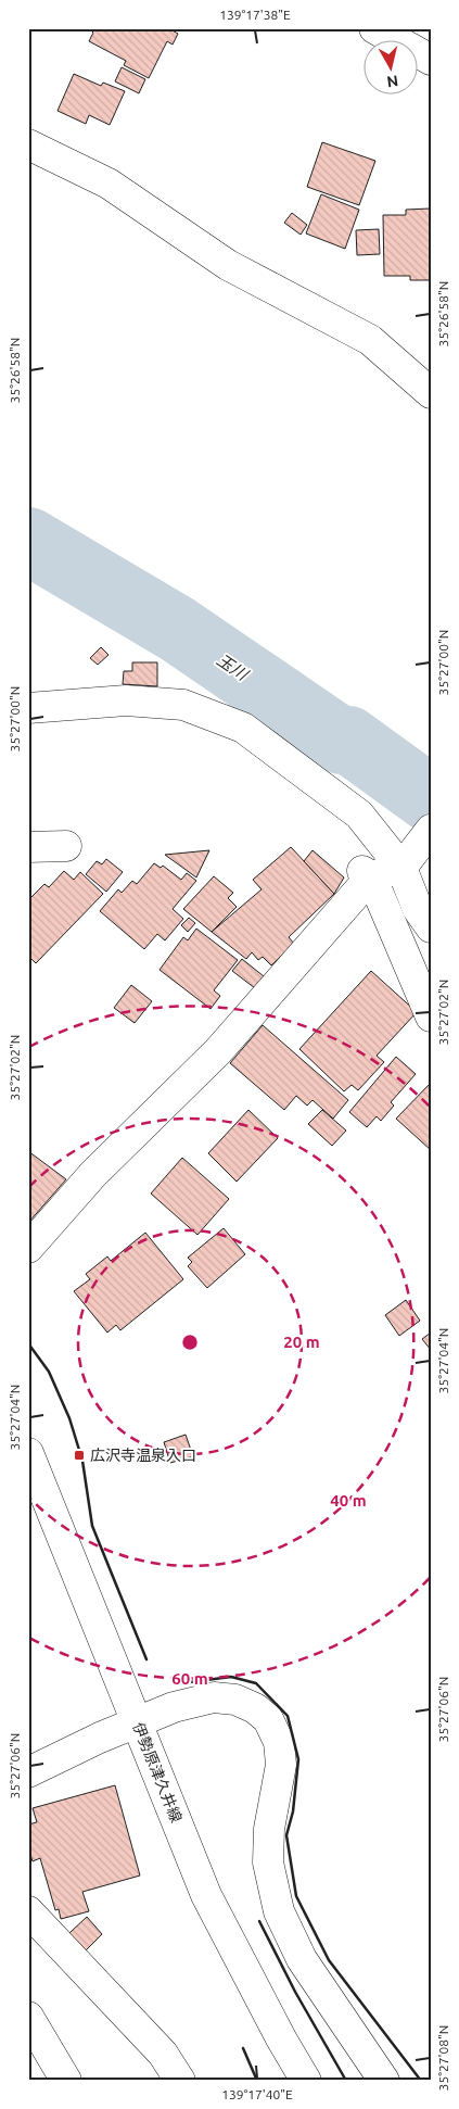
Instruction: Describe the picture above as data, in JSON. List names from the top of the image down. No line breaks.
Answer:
{"streets":{"street":["伊勢原津久井線"]},"water":["玉川"],"places":{"transit":["広沢寺温泉入口"]},"north":"bottom","coordinates":["139°17'38\"E","35°26'58\"N","35°27'00\"N","35°27'02\"N","35°27'04\"N","35°27'06\"N","35°27'08\"N","139°17'40\"E"],"rings":["20 m","40 m","60 m"]}
